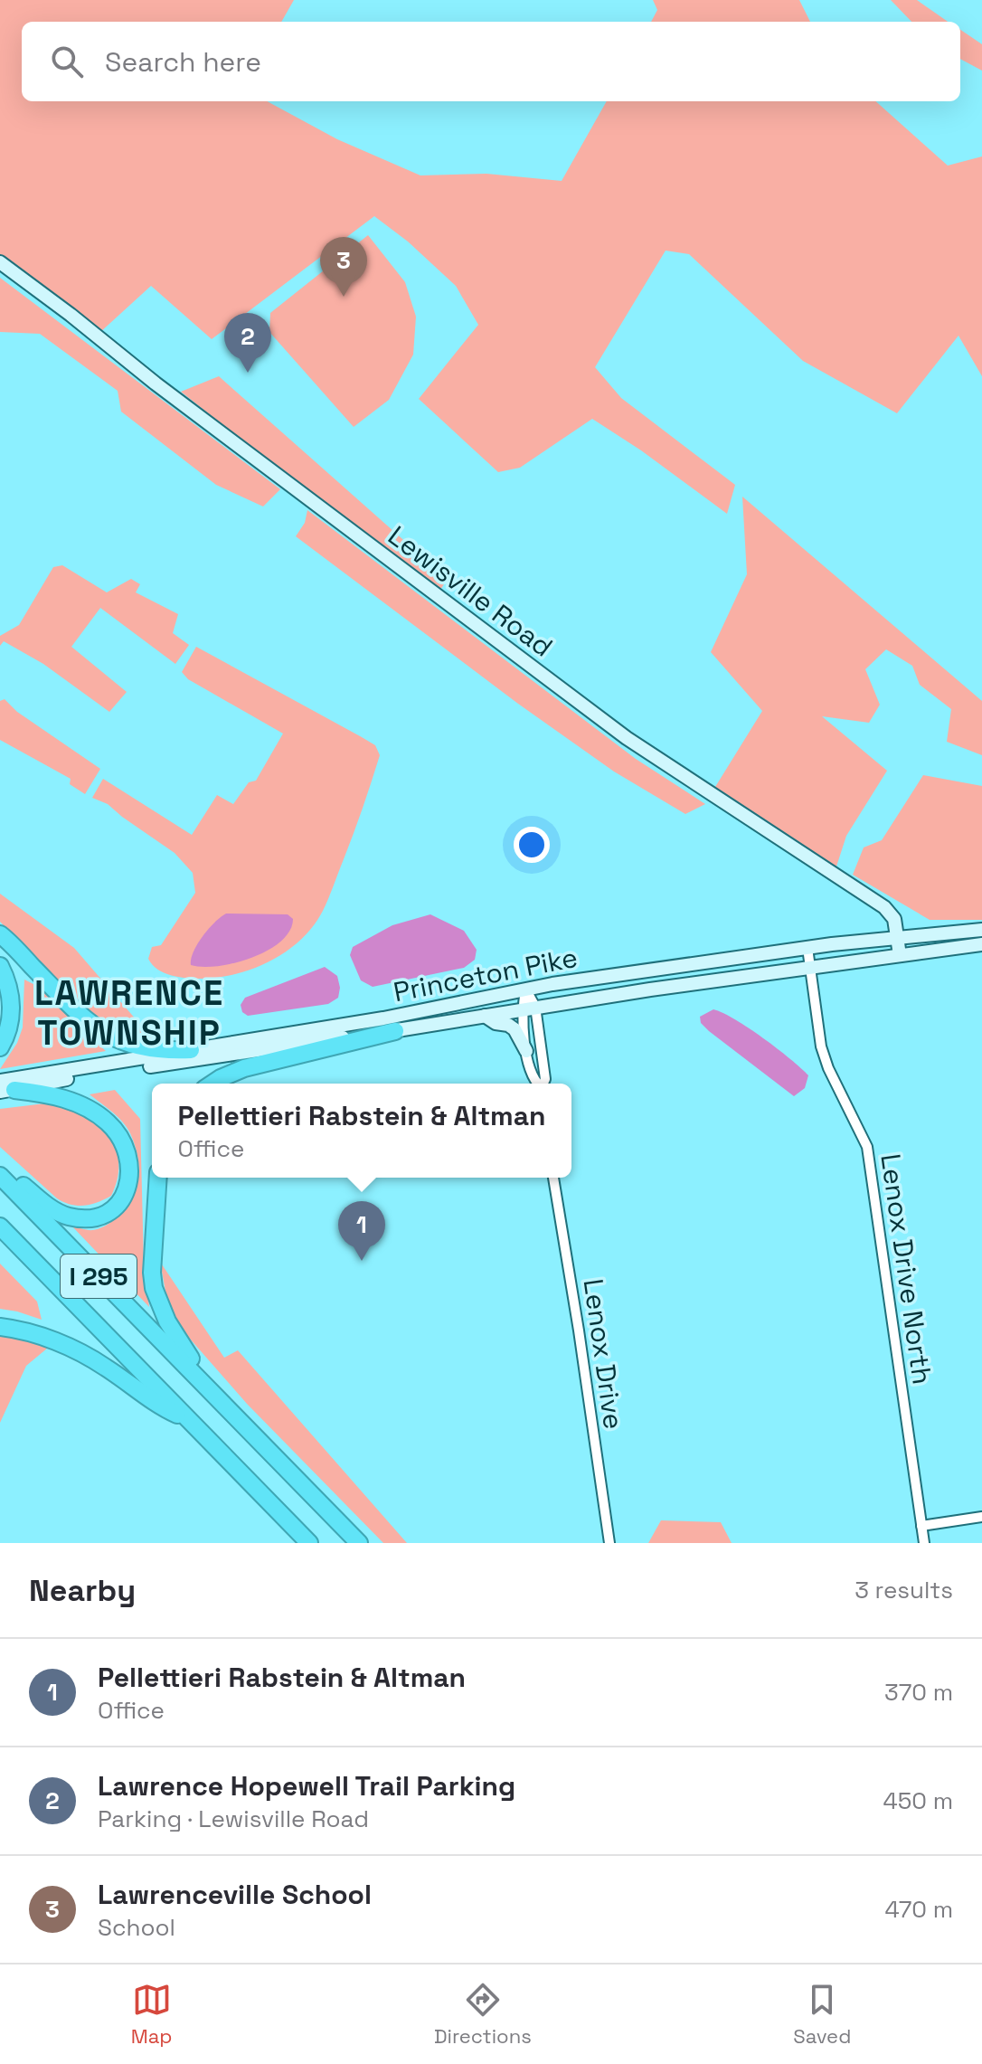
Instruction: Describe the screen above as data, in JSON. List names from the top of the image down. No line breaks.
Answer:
{"streets":{"highway":["I 295"],"main road":["Lewisville Road","Princeton Pike"],"street":["Lenox Drive North","Lenox Drive"]},"crossings":[["Lewisville Road","Princeton Pike"],["Princeton Pike","Lenox Drive North"]],"districts":["LAWRENCE TOWNSHIP"],"page":{"search":"Search here","pins":["3","2","1"],"popup":["Pellettieri Rabstein & Altman","Office"],"heading":["Nearby","3 results"],"list":[{"mark":"1","name":"Pellettieri Rabstein & Altman","note":"Office","value":"370 m"},{"mark":"2","name":"Lawrence Hopewell Trail Parking","note":"Parking · Lewisville Road","value":"450 m"},{"mark":"3","name":"Lawrenceville School","note":"School","value":"470 m"}],"nav":["Map","Directions","Saved"]}}
